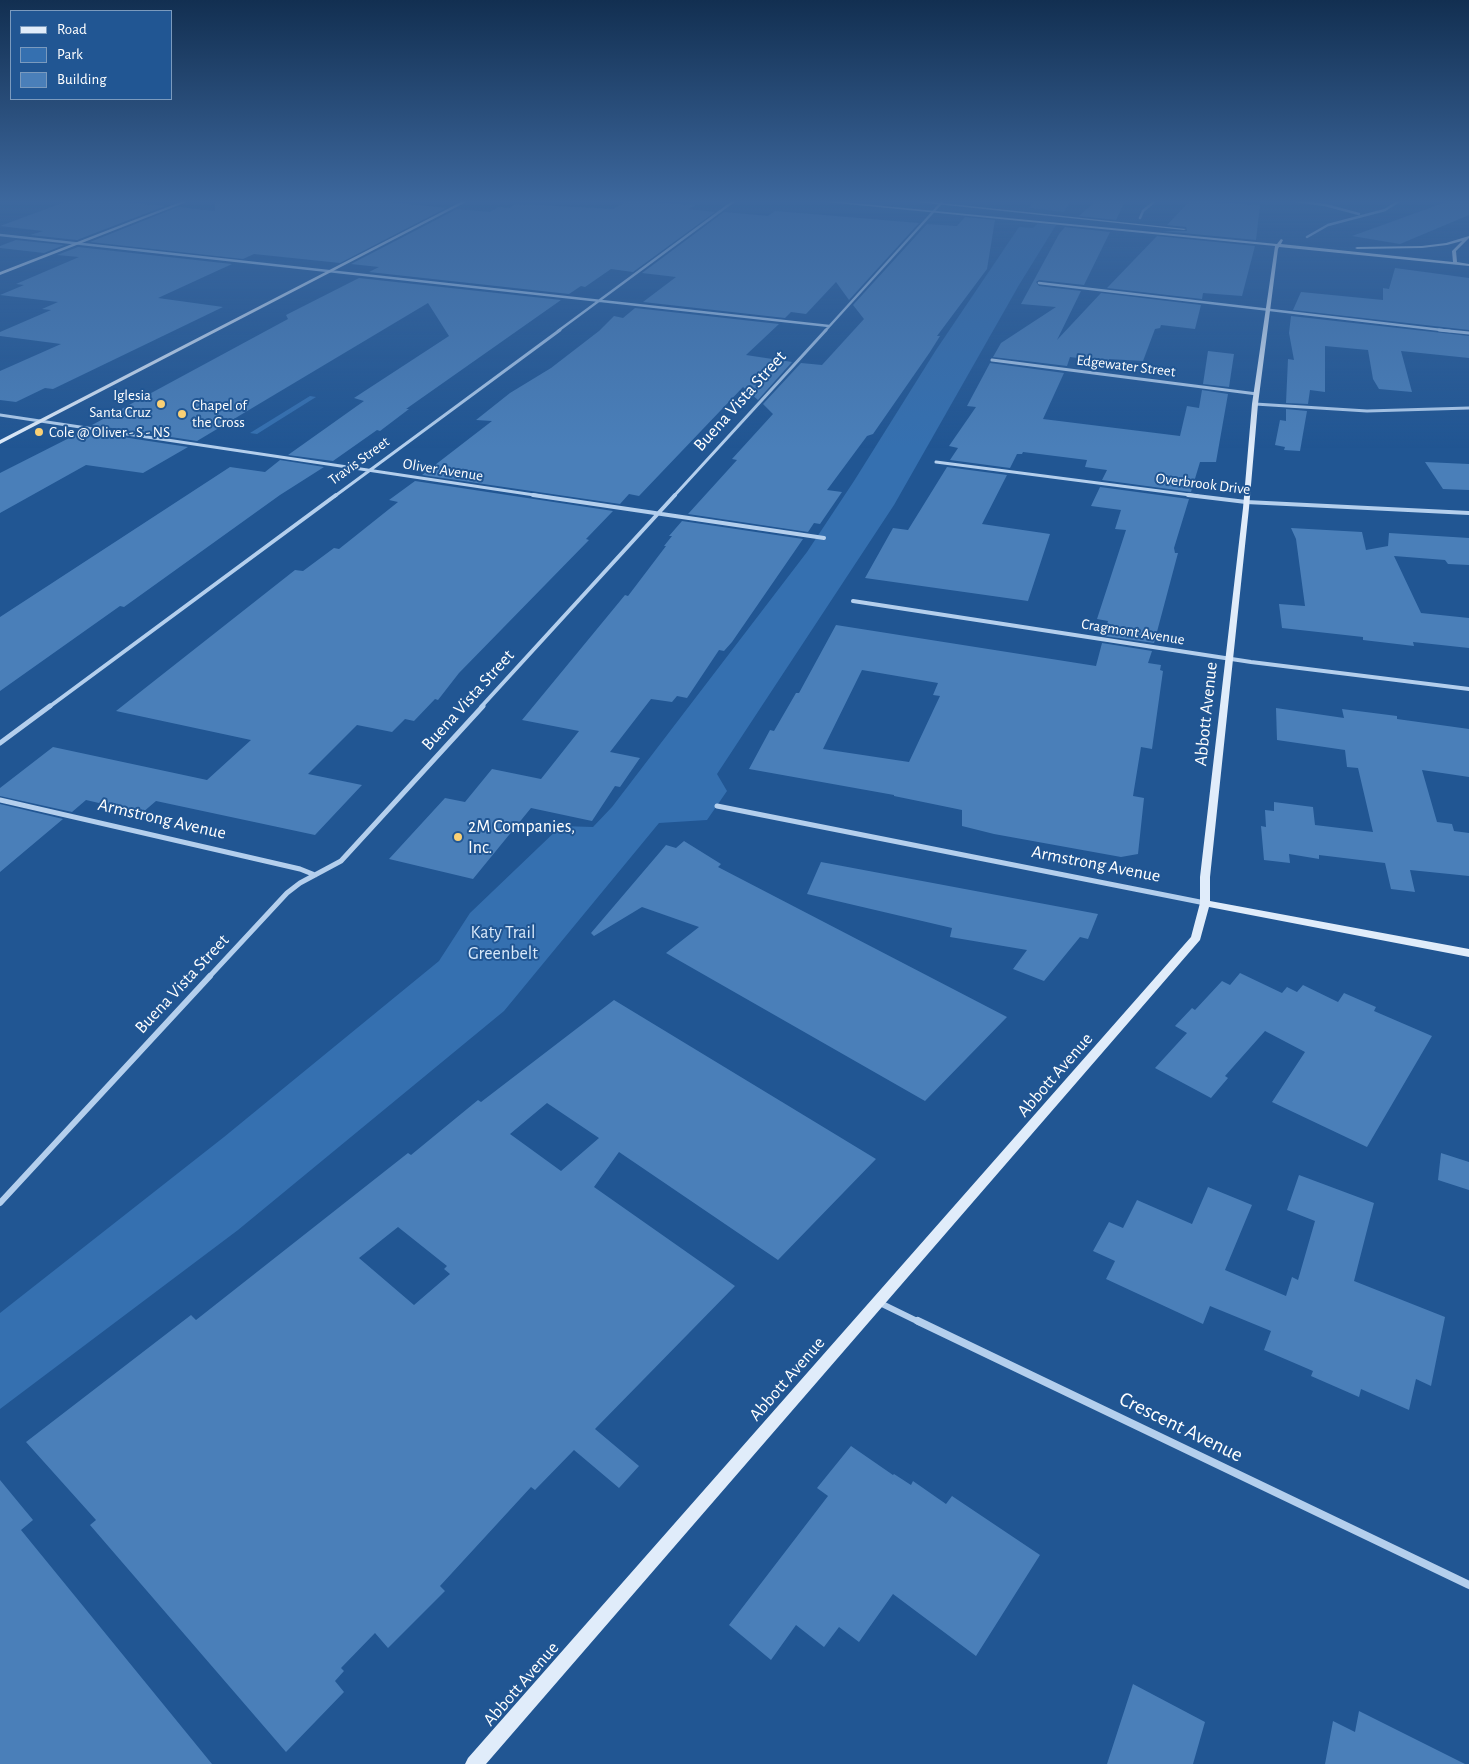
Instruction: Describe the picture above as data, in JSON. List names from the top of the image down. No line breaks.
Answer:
{"streets":{"street":["Edgewater Street","Buena Vista Street","Travis Street","Oliver Avenue","Overbrook Drive","Cragmont Avenue","Abbott Avenue","Armstrong Avenue","Crescent Avenue"]},"crossings":[["Edgewater Street","Abbott Avenue"],["Buena Vista Street","Oliver Avenue"],["Buena Vista Street","Armstrong Avenue"],["Travis Street","Oliver Avenue"],["Overbrook Drive","Abbott Avenue"],["Cragmont Avenue","Abbott Avenue"],["Abbott Avenue","Armstrong Avenue"],["Abbott Avenue","Crescent Avenue"]],"parks":["Katy Trail Greenbelt"],"places":["Iglesia Santa Cruz","Chapel of the Cross","Cole @ Oliver - S - NS","2M Companies, Inc."],"legend":["Road","Park","Building"]}
